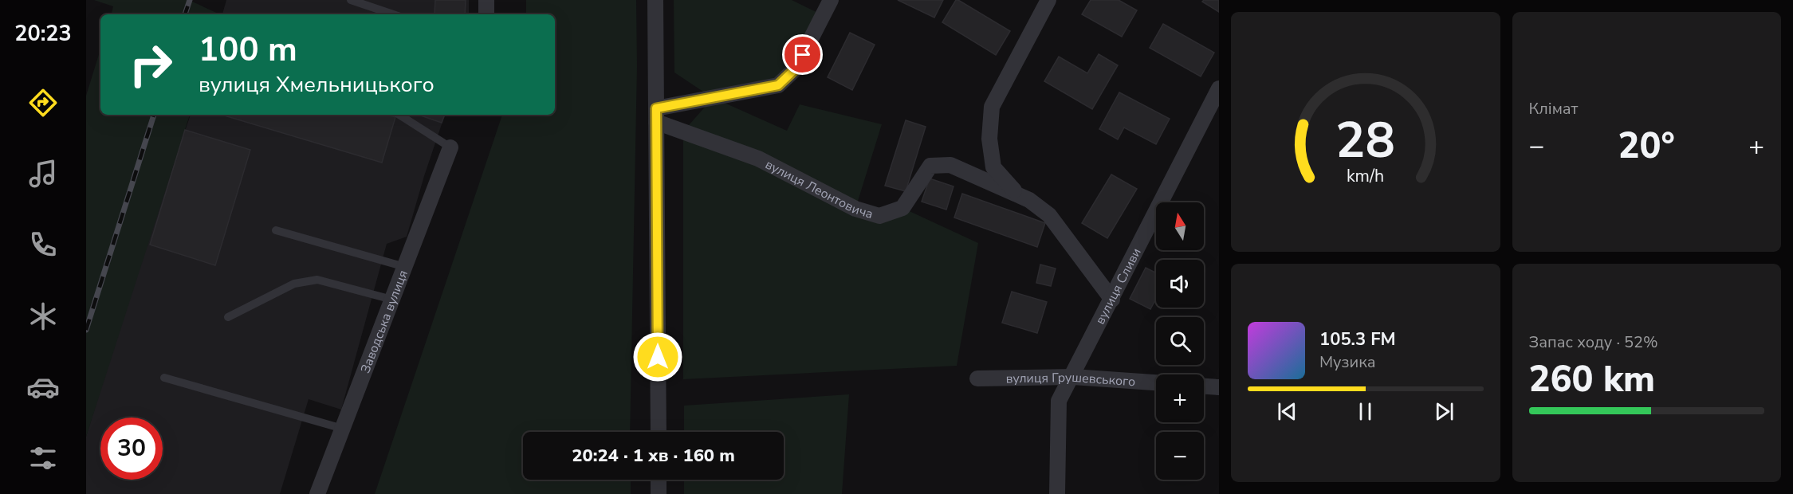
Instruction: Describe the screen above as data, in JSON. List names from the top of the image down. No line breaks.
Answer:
{"streets":{"street":["вулиця Леонтовича","вулиця Сливи","Заводська вулиця","вулиця Грушевського"]},"crossings":[["вулиця Леонтовича","вулиця Сливи"],["вулиця Сливи","вулиця Грушевського"]],"north":"top","page":{"tabs":"20:23","tile":["Клімат",["Запас ходу · 52%","260 km"]],"turn":["100 m","вулиця Хмельницького"],"heat":["−","20°","+"],"map_buttons":["+","−"],"song":["105.3 FM","Музика"],"limit":"30","trip":"20:24 · 1 хв · 160 m","gauge":["28","km/h"]}}
